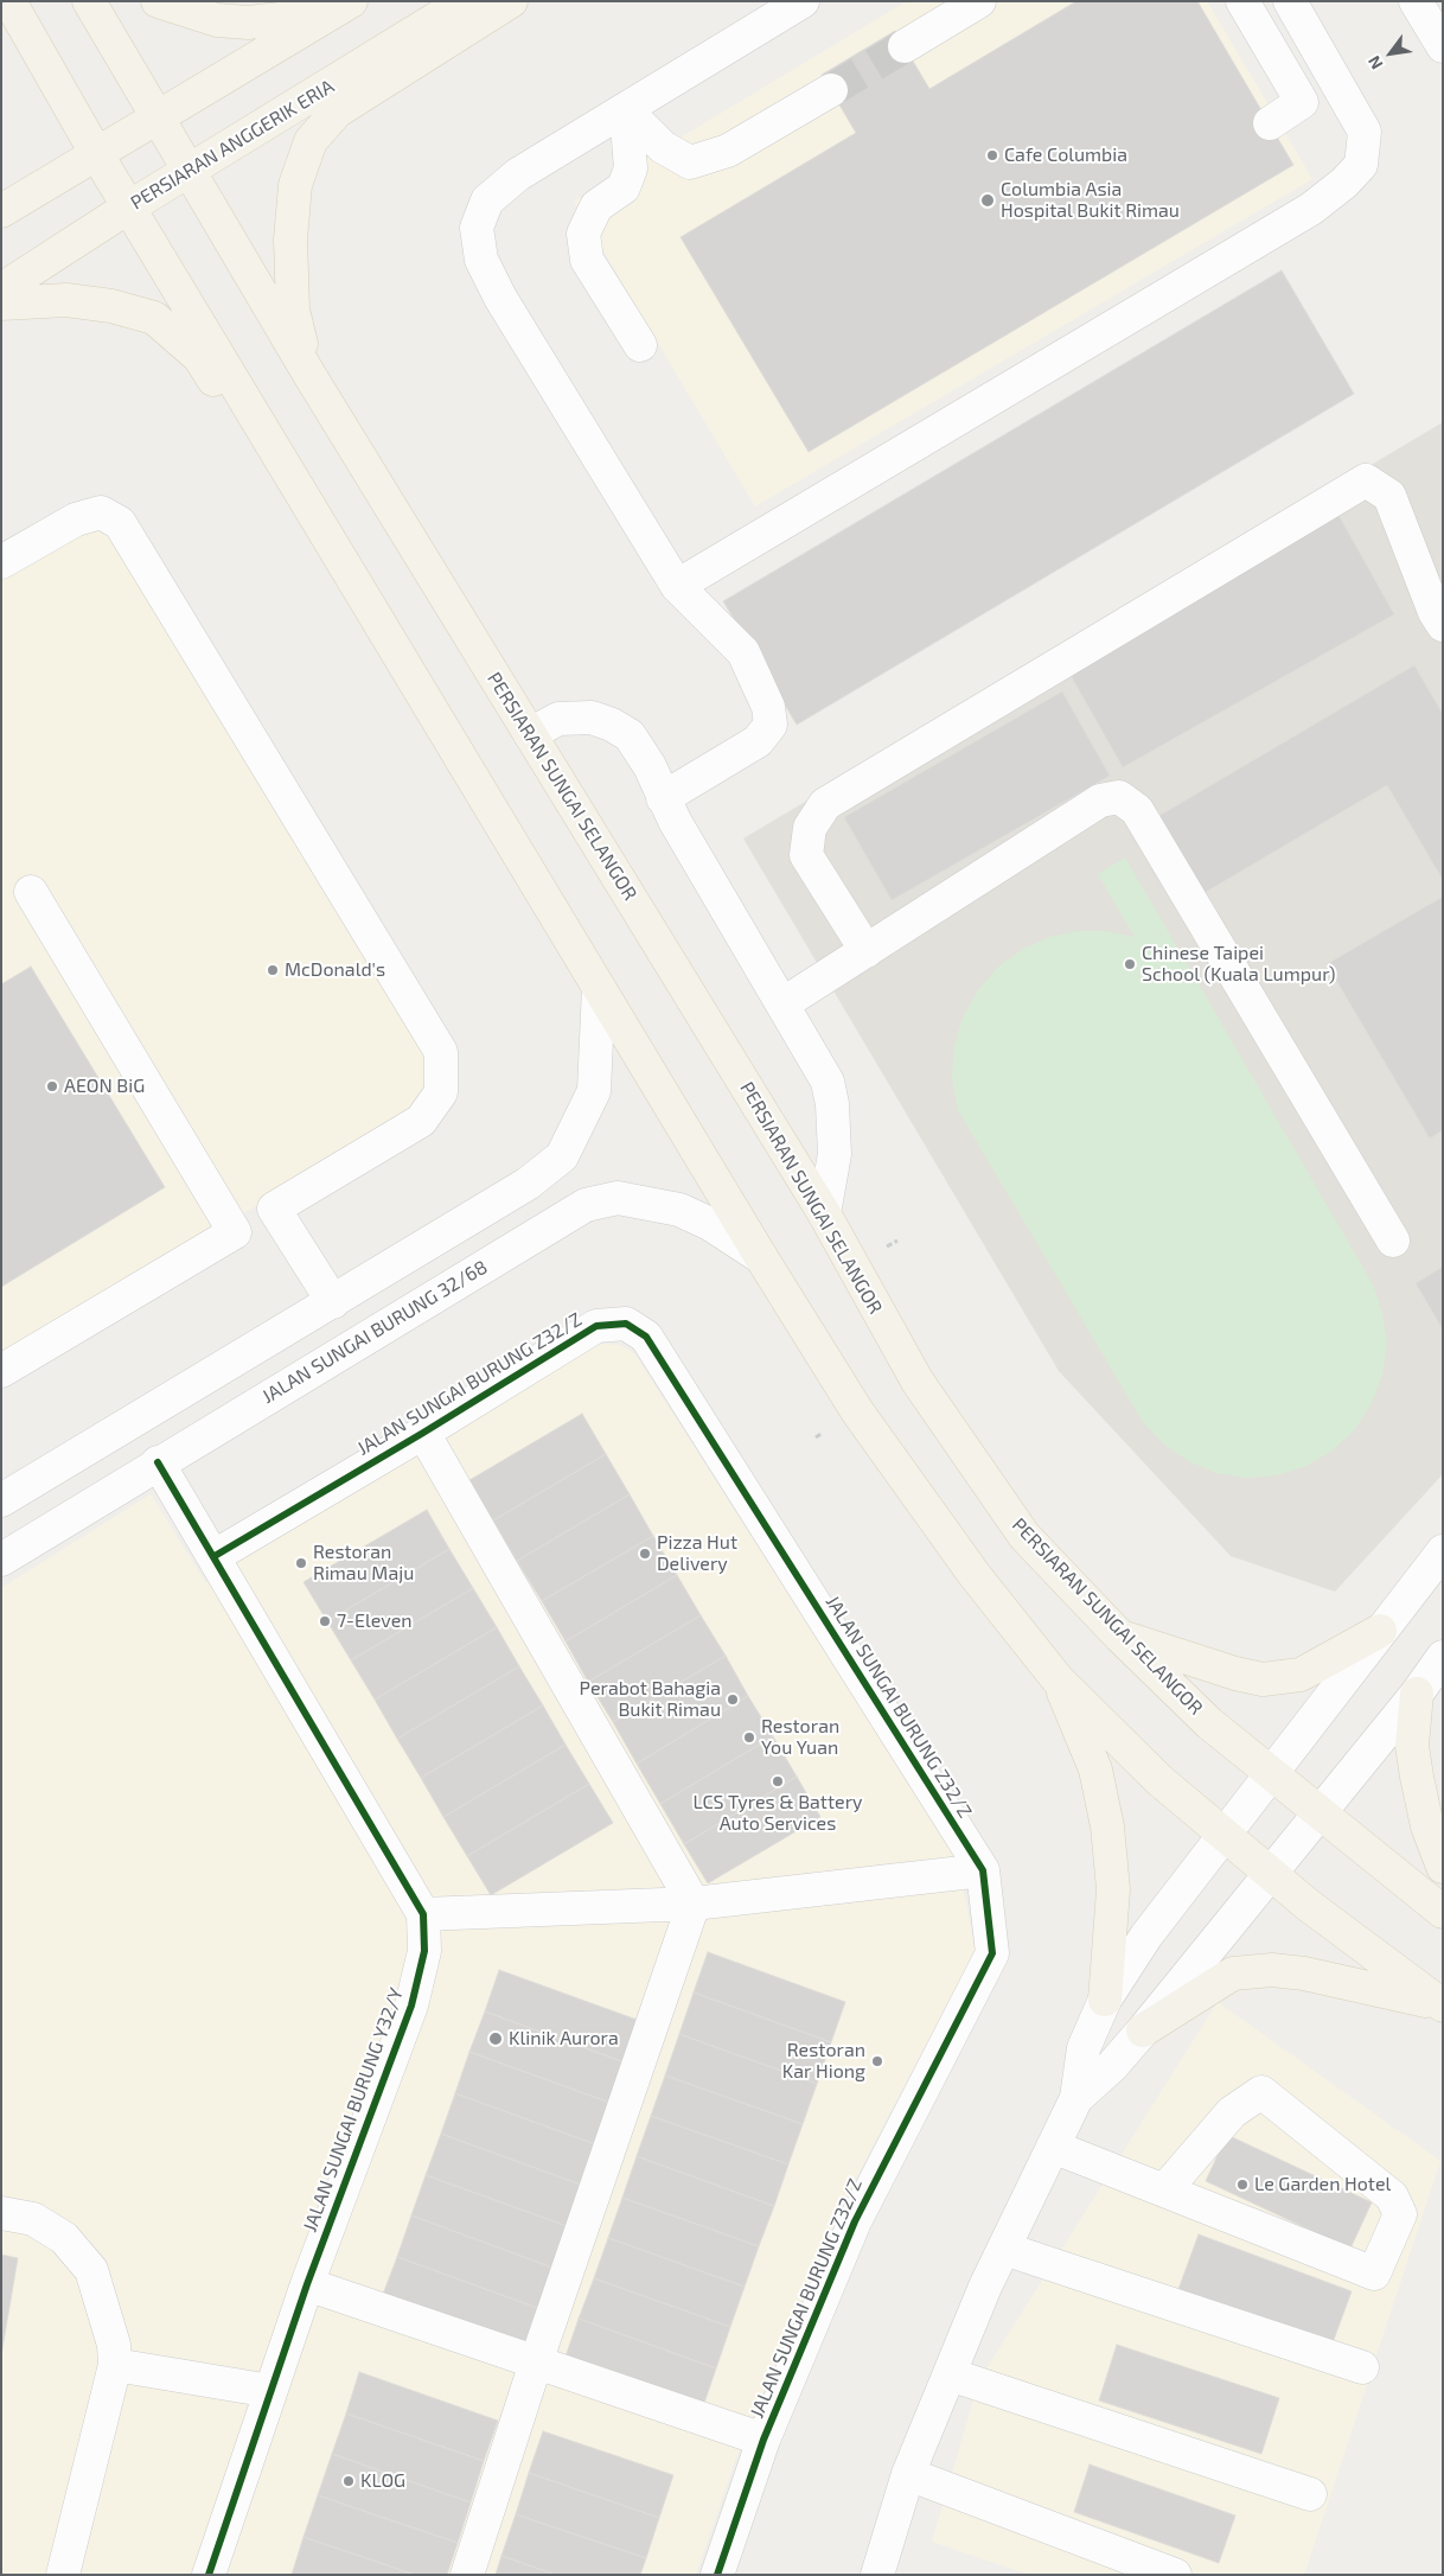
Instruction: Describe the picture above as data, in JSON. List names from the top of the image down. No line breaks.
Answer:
{"streets":{"main road":["PERSIARAN ANGGERIK ERIA","PERSIARAN SUNGAI SELANGOR"],"street":["JALAN SUNGAI BURUNG 32/68","JALAN SUNGAI BURUNG Z32/Z","JALAN SUNGAI BURUNG Y32/Y"]},"crossings":[["PERSIARAN ANGGERIK ERIA","PERSIARAN SUNGAI SELANGOR"],["JALAN SUNGAI BURUNG 32/68","JALAN SUNGAI BURUNG Y32/Y"],["JALAN SUNGAI BURUNG Z32/Z","JALAN SUNGAI BURUNG Y32/Y"]],"places":["Cafe Columbia","Columbia Asia Hospital Bukit Rimau","Chinese Taipei School (Kuala Lumpur)","McDonald's","AEON BiG","Pizza Hut Delivery","Restoran Rimau Maju","7-Eleven","Perabot Bahagia Bukit Rimau","Restoran You Yuan","LCS Tyres & Battery Auto Services","Klinik Aurora","Restoran Kar Hiong","Le Garden Hotel","KLOG"],"north":"bottom left"}
